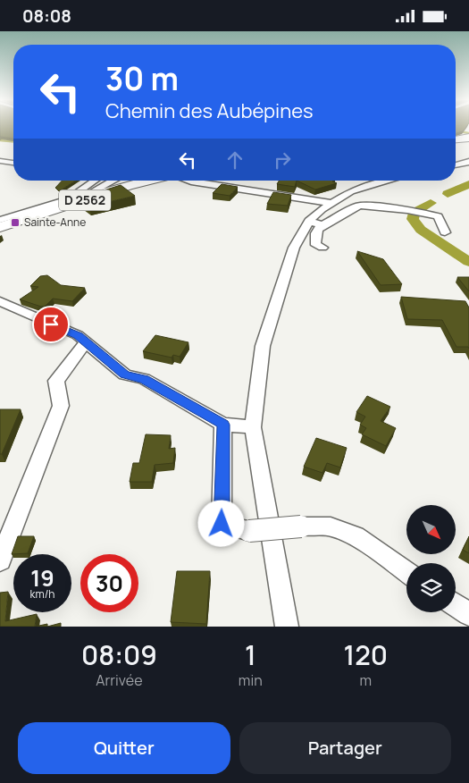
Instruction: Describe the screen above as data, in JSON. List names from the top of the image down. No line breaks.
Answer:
{"streets":{"main road":["D 2562"]},"places":{"transit":["Sainte-Anne"]},"north":"bottom right","page":{"status":"08:08","turn":["30 m","Chemin des Aubépines"],"speed":"19 km/h","limit":"30","eta":["08:09","Arrivée","1","min","120","m"],"buttons":["Quitter","Partager"]}}
